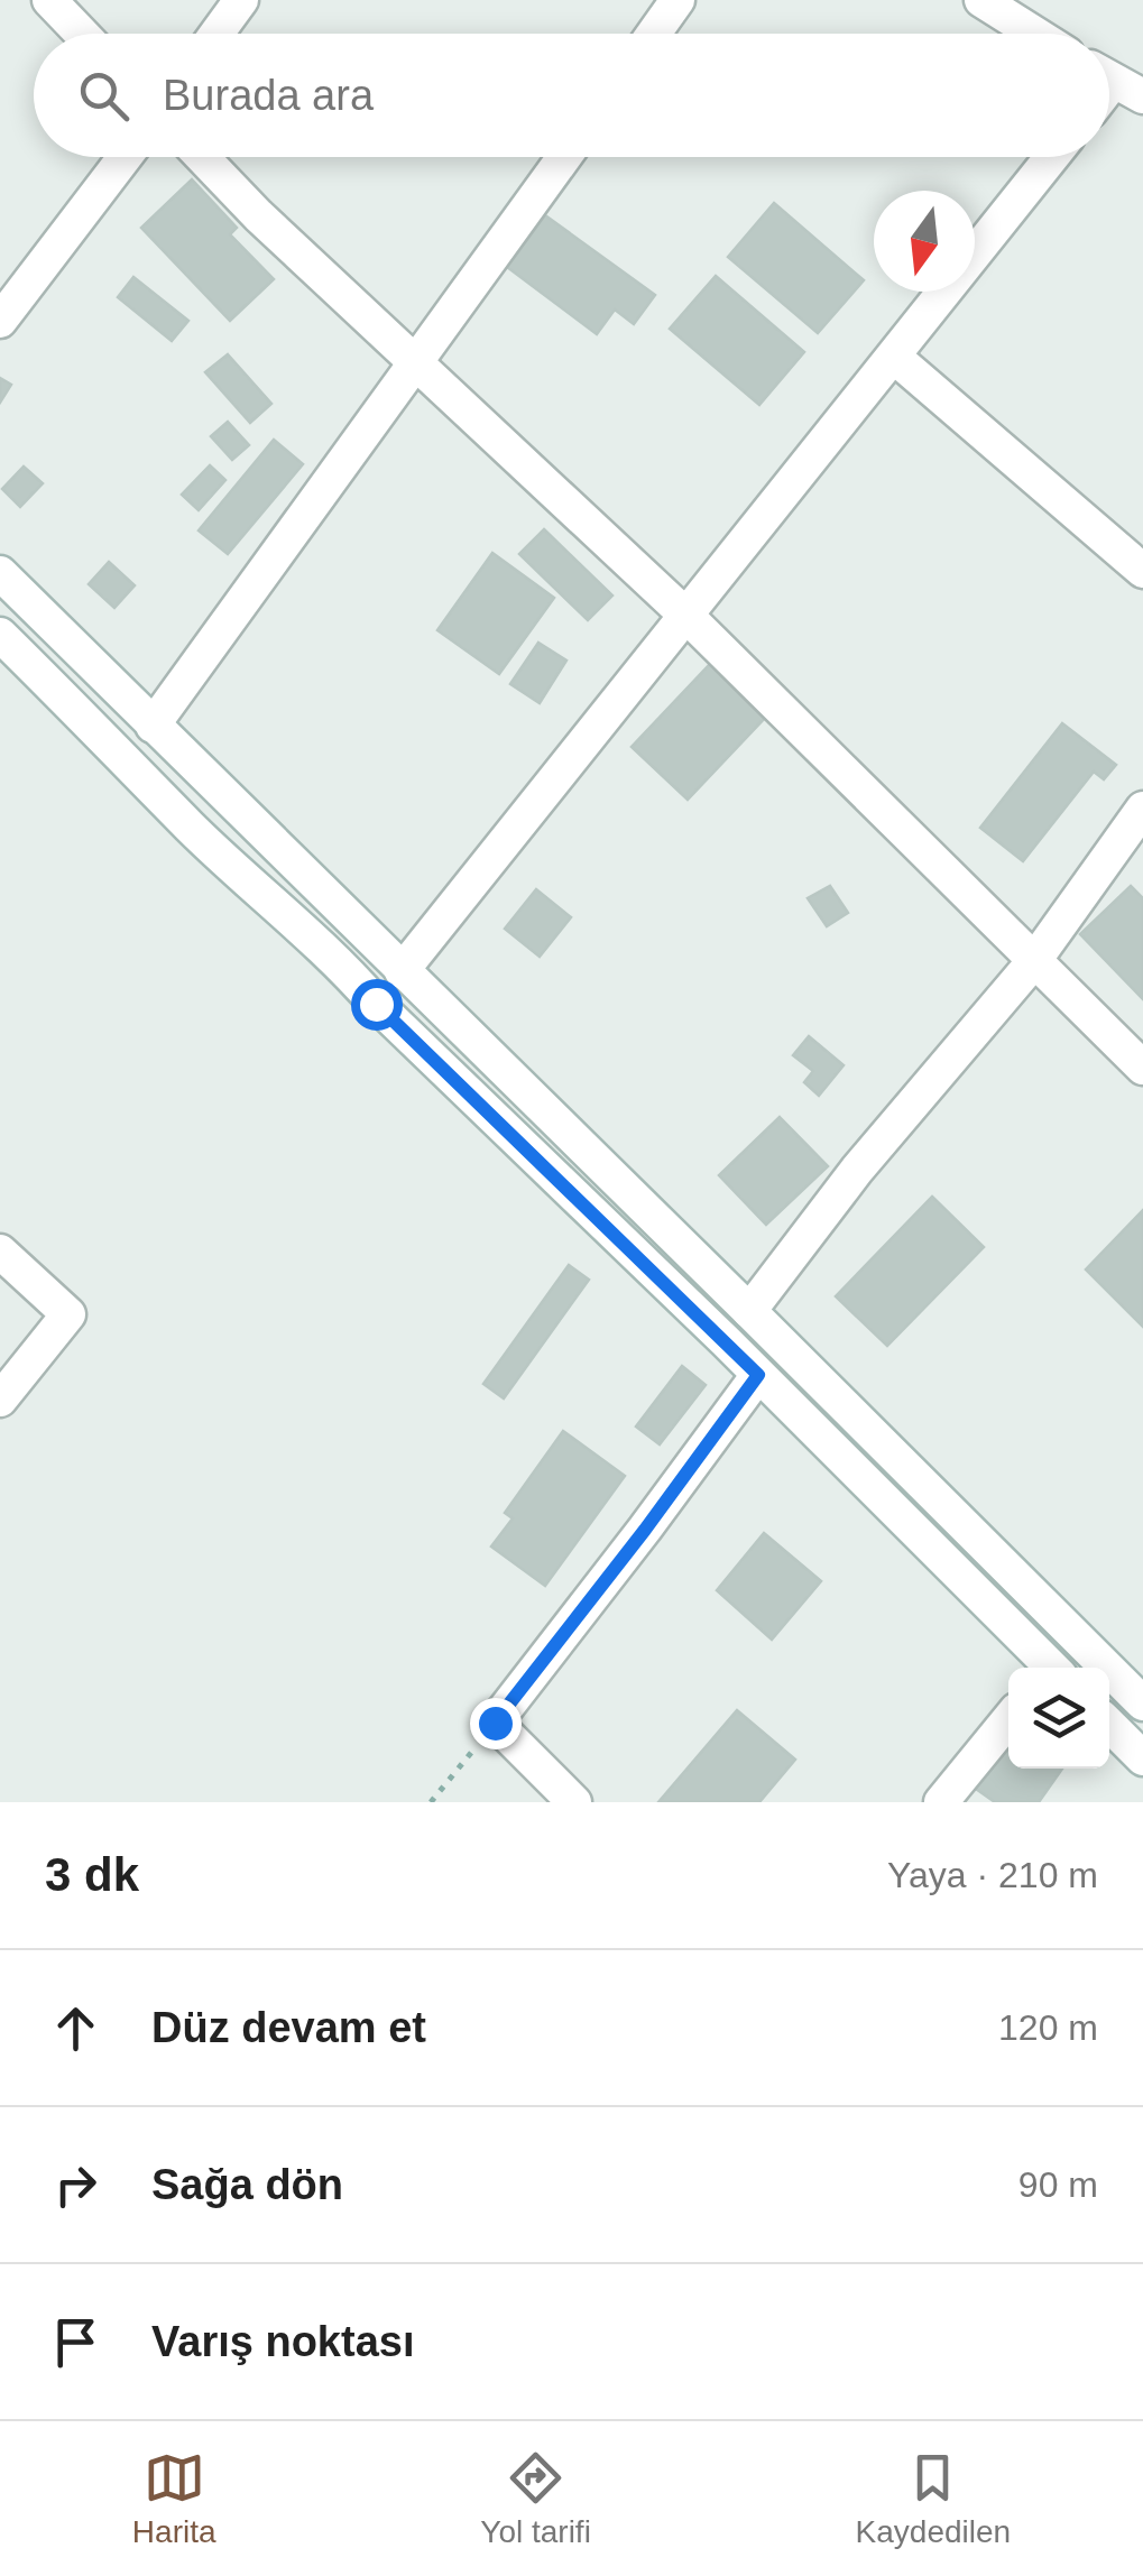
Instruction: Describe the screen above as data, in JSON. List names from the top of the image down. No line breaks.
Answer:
{"north":"bottom","page":{"search":"Burada ara","heading":["3 dk","Yaya · 210 m"],"list":[["Düz devam et","120 m"],["Sağa dön","90 m"],"Varış noktası"],"nav":["Harita","Yol tarifi","Kaydedilen"]}}
